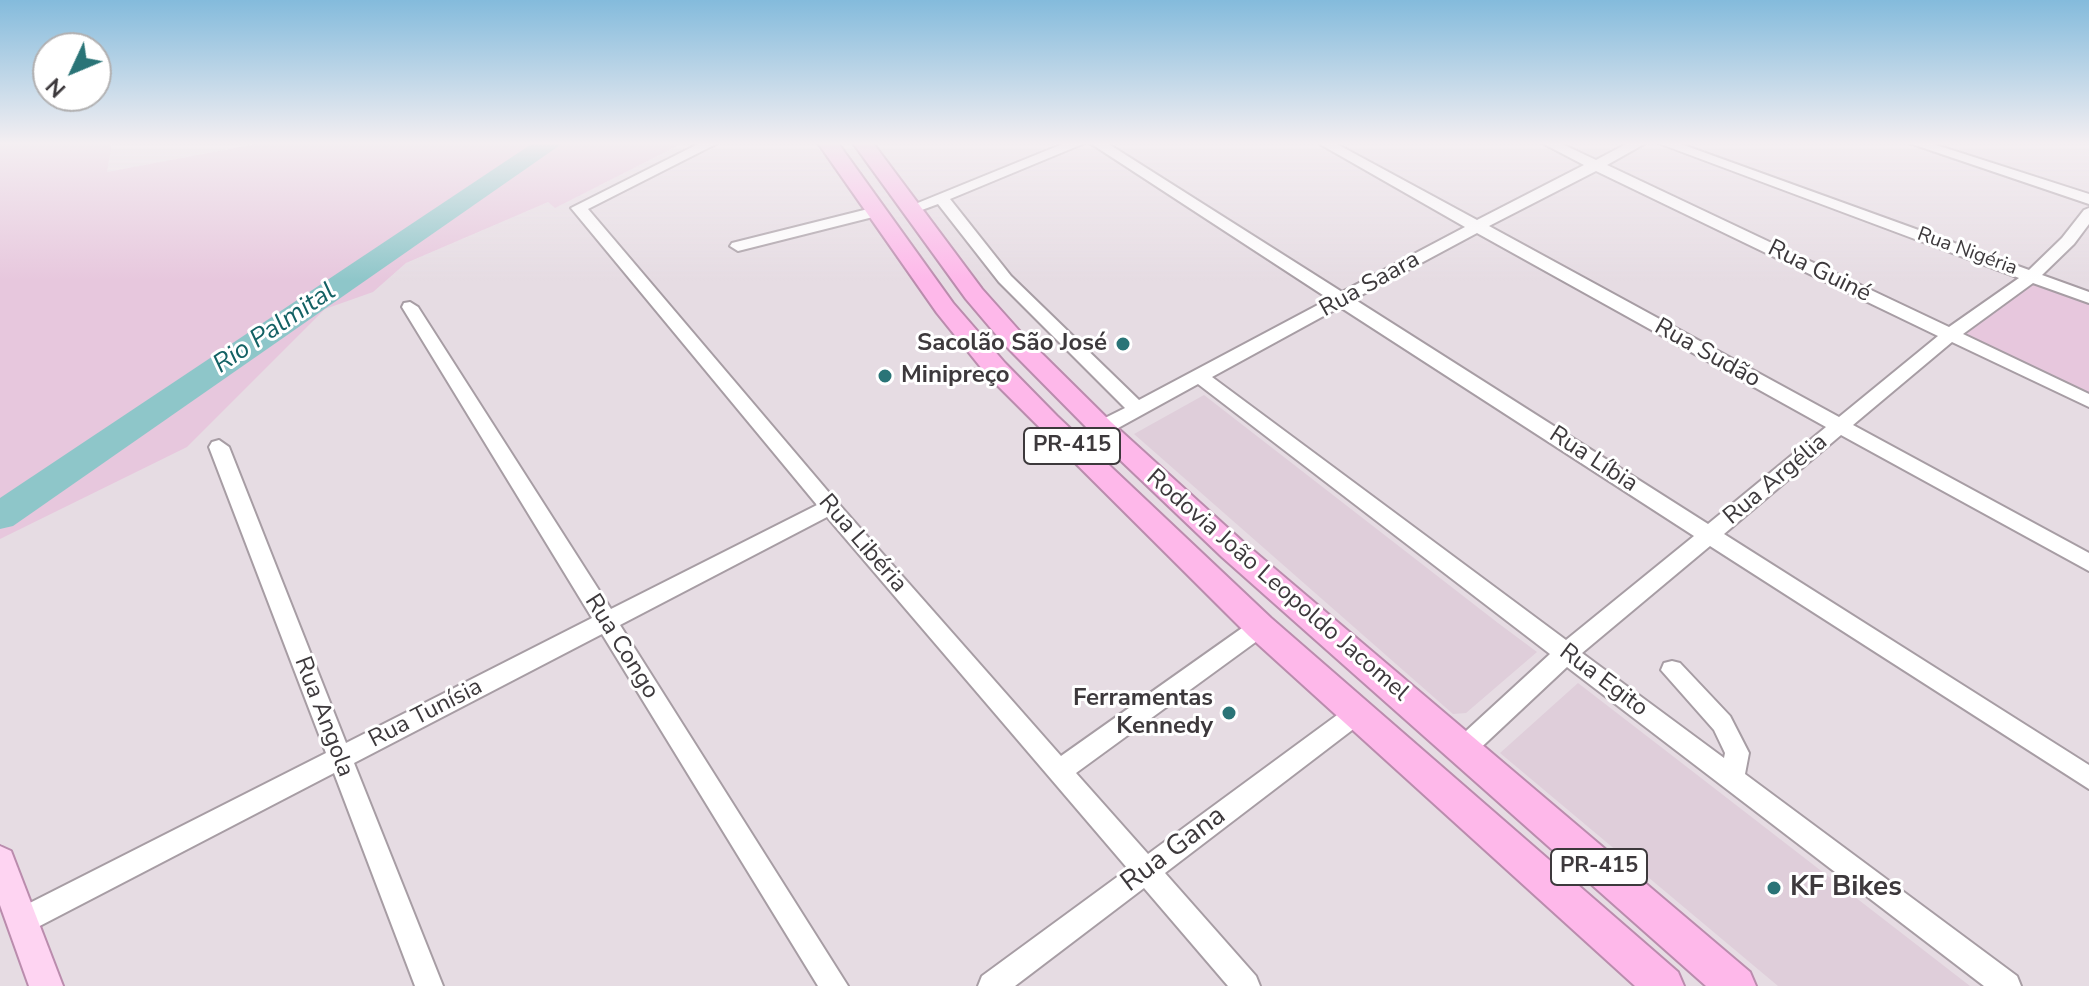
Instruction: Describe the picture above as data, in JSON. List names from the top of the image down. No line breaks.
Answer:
{"streets":{"highway":["PR-415","Rodovia João Leopoldo Jacomel"],"street":["Rua Nigéria","Rua Guiné","Rua Saara","Rua Sudão","Rua Líbia","Rua Argélia","Rua Libéria","Rua Congo","Rua Egito","Rua Tunísia","Rua Angola","Rua Gana"]},"crossings":[["Rua Nigéria","Rua Argélia"],["Rua Guiné","Rua Argélia"],["Rua Saara","Rua Sudão"],["Rua Saara","Rua Líbia"],["Rua Saara","Rodovia João Leopoldo Jacomel"],["Rua Saara","Rua Egito"],["Rua Sudão","Rua Argélia"],["Rua Líbia","Rua Argélia"],["Rua Argélia","Rodovia João Leopoldo Jacomel"],["Rua Argélia","Rua Egito"],["Rua Libéria","Rua Tunísia"],["Rua Libéria","Rua Gana"],["Rodovia João Leopoldo Jacomel","Rua Gana"],["Rua Congo","Rua Tunísia"],["Rua Tunísia","Rua Angola"]],"water":["Rio Palmital"],"places":["Sacolão São José","Minipreço","Ferramentas Kennedy","KF Bikes"],"north":"bottom left"}
